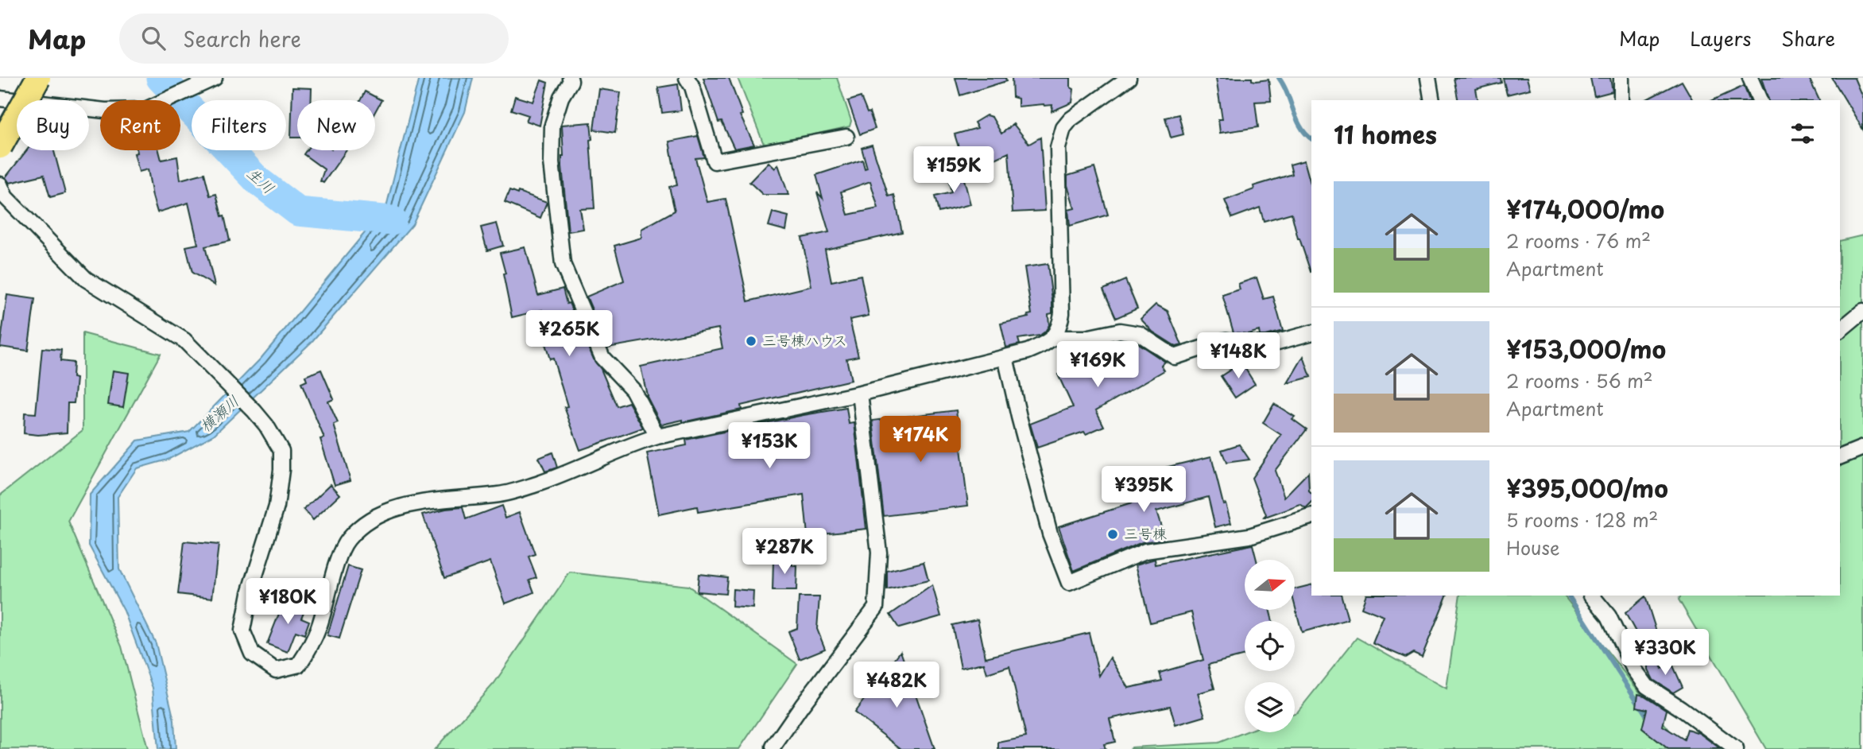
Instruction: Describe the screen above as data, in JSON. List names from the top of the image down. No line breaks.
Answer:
{"water":["生川","横瀬川"],"places":["三号棟ハウス","三号棟"],"north":"right","page":{"header":"Map","search":"Search here","nav":["Map","Layers","Share"],"chip":["Buy","Rent","Filters","New"],"heading":"11 homes","price":["¥159K","¥265K","¥148K","¥169K","¥174K","¥153K","¥395K","¥287K","¥180K","¥330K","¥482K"],"list":[{"name":"¥174,000/mo","note":"2 rooms · 76 m² · Apartment"},{"name":"¥153,000/mo","note":"2 rooms · 56 m² · Apartment"},{"name":"¥395,000/mo","note":"5 rooms · 128 m² · House"}]}}
